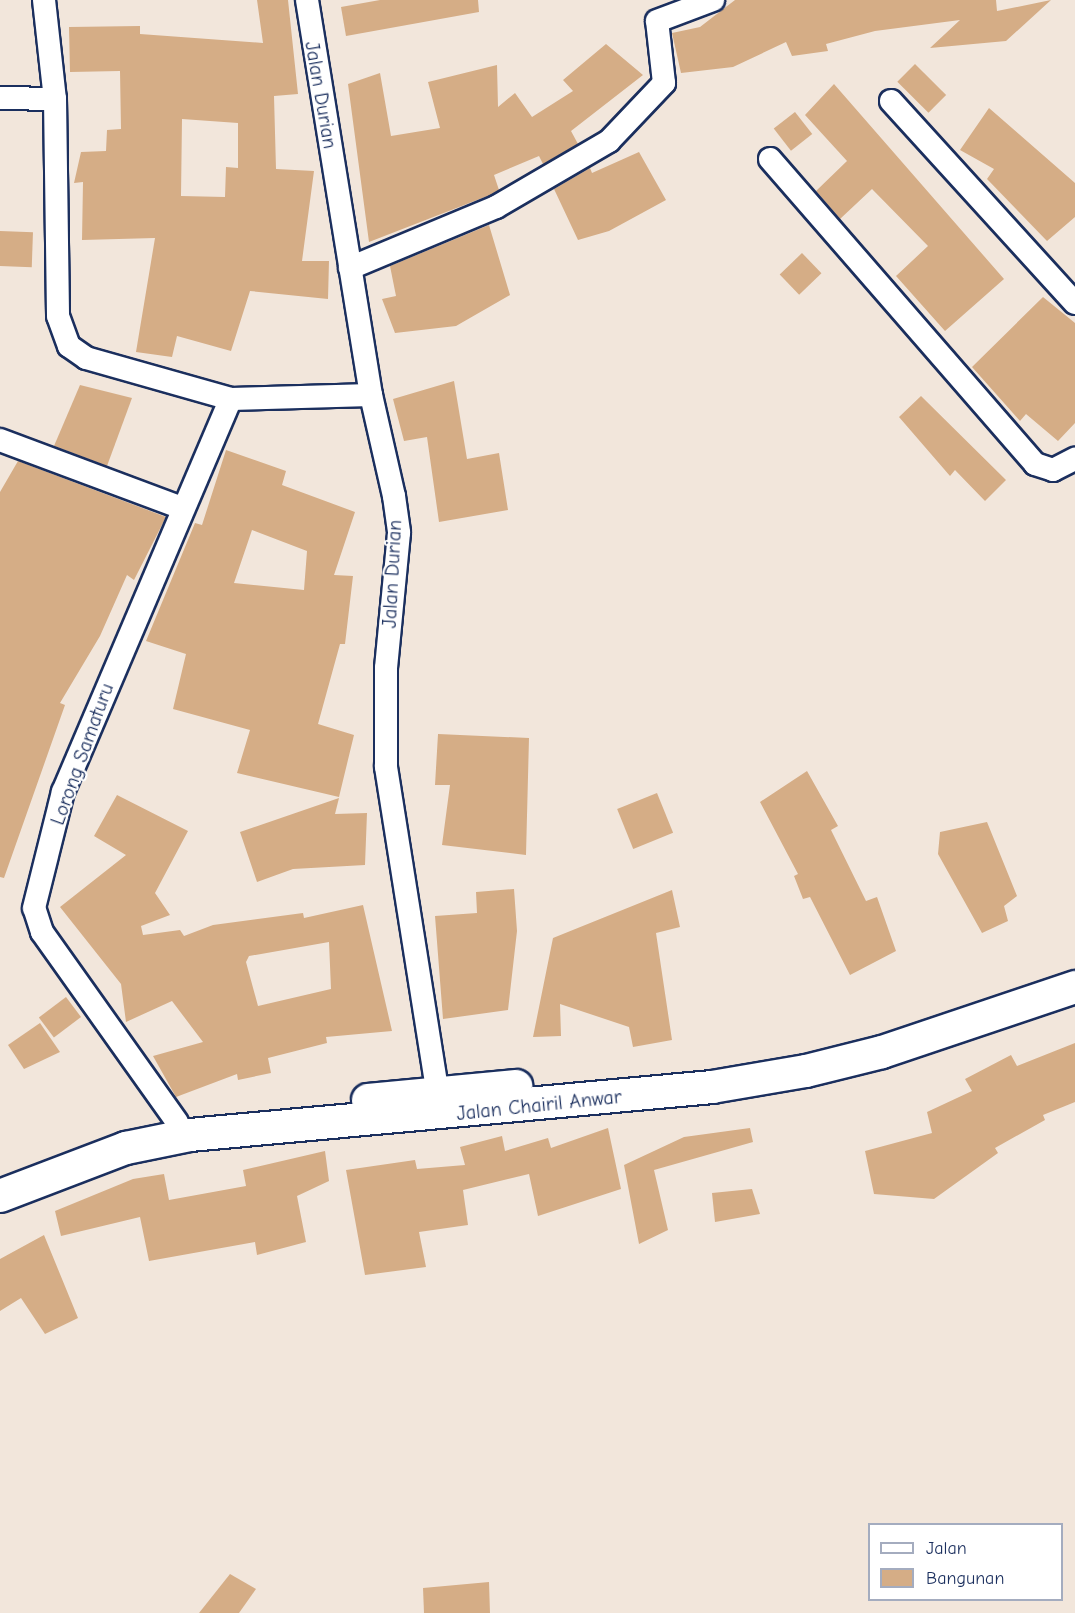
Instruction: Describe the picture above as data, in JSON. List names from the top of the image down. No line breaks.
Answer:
{"streets":{"main road":["Jalan Chairil Anwar"],"street":["Jalan Durian","Lorong Samaturu"]},"crossings":[["Jalan Durian","Jalan Chairil Anwar"],["Lorong Samaturu","Jalan Chairil Anwar"]],"legend":["Jalan","Bangunan"]}
